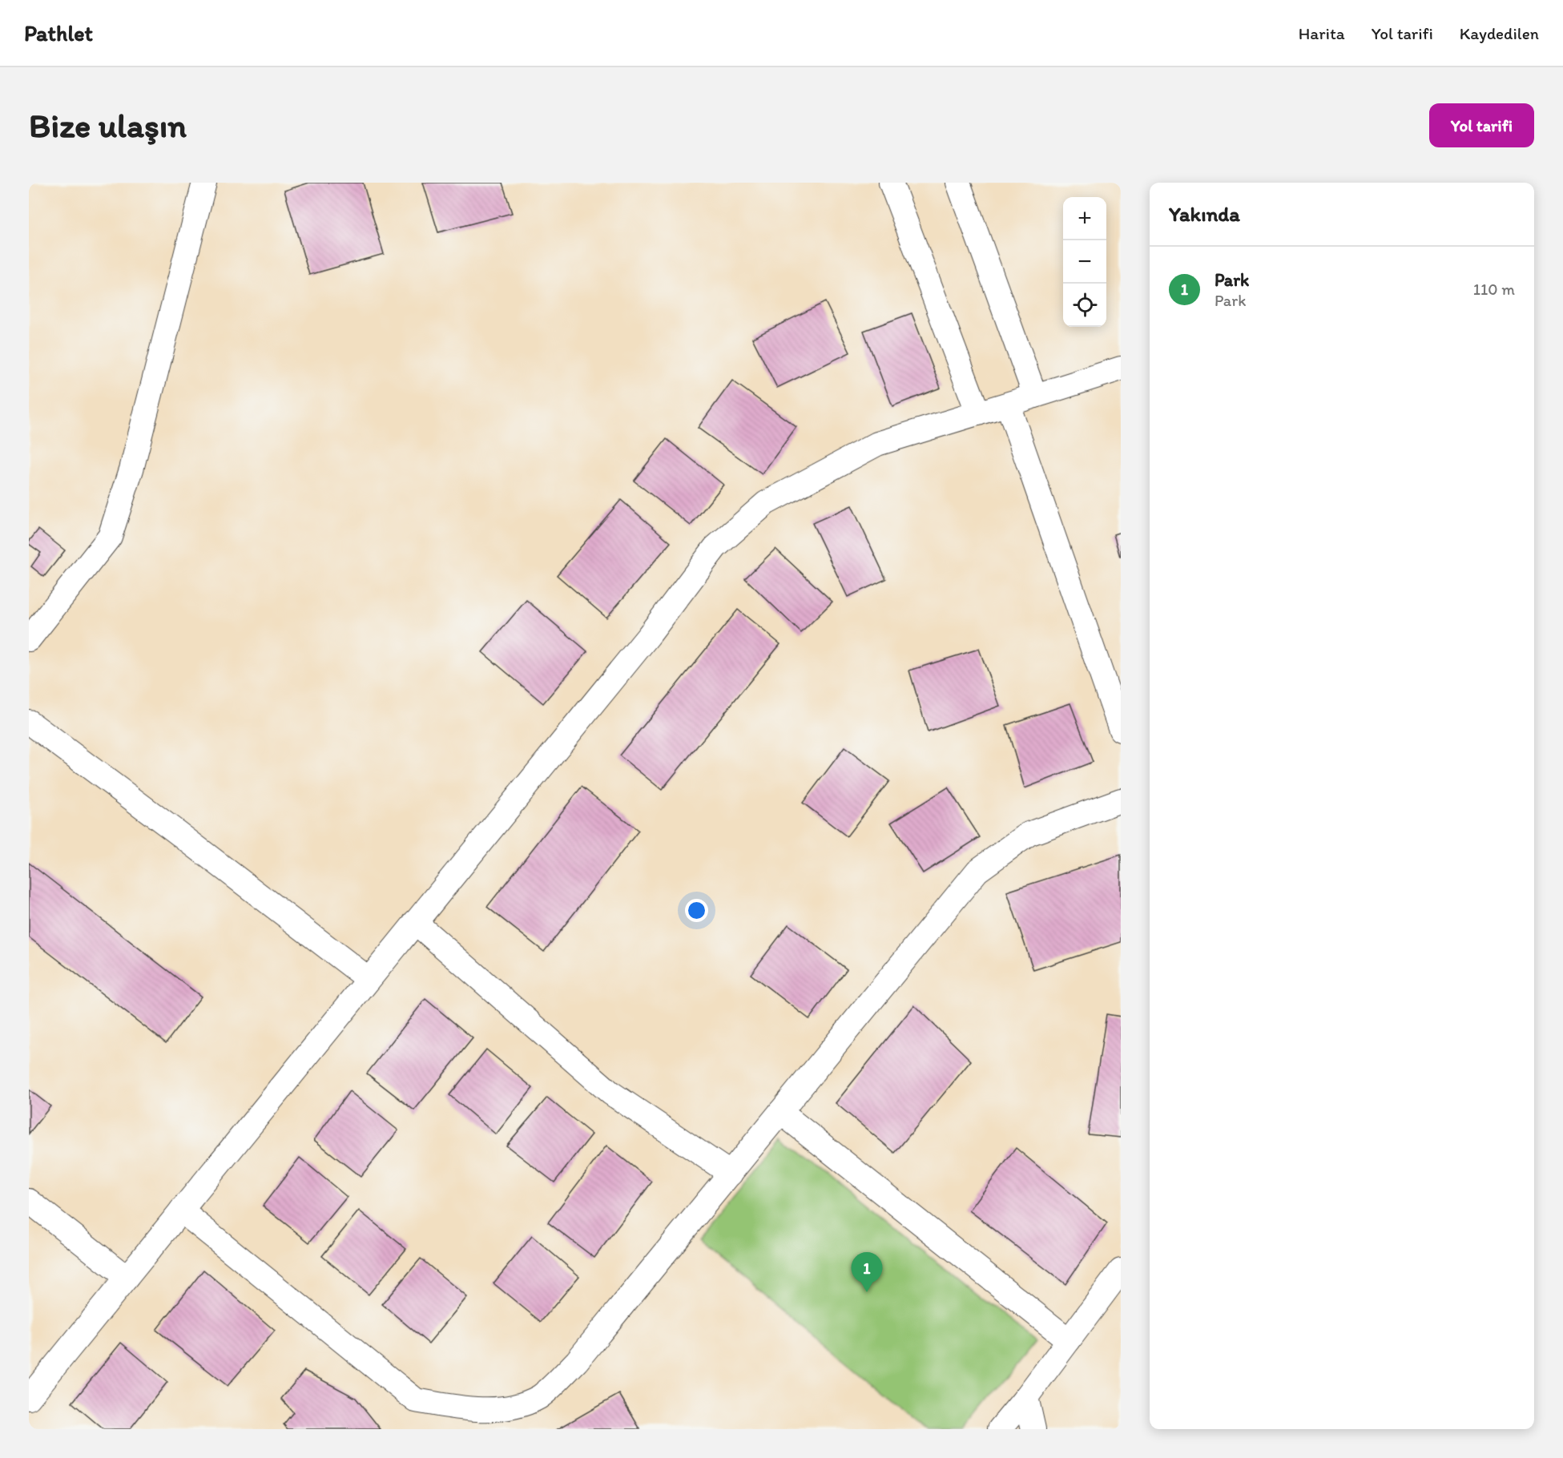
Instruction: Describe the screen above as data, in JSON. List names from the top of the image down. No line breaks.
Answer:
{"page":{"header":"Pathlet","nav":["Harita","Yol tarifi","Kaydedilen"],"buttons":"Yol tarifi","title":"Bize ulaşın","heading":"Yakında","map_buttons":["+","−"],"list":[{"mark":"1","name":"Park","note":"Park","value":"110 m"}],"pins":"1"}}
